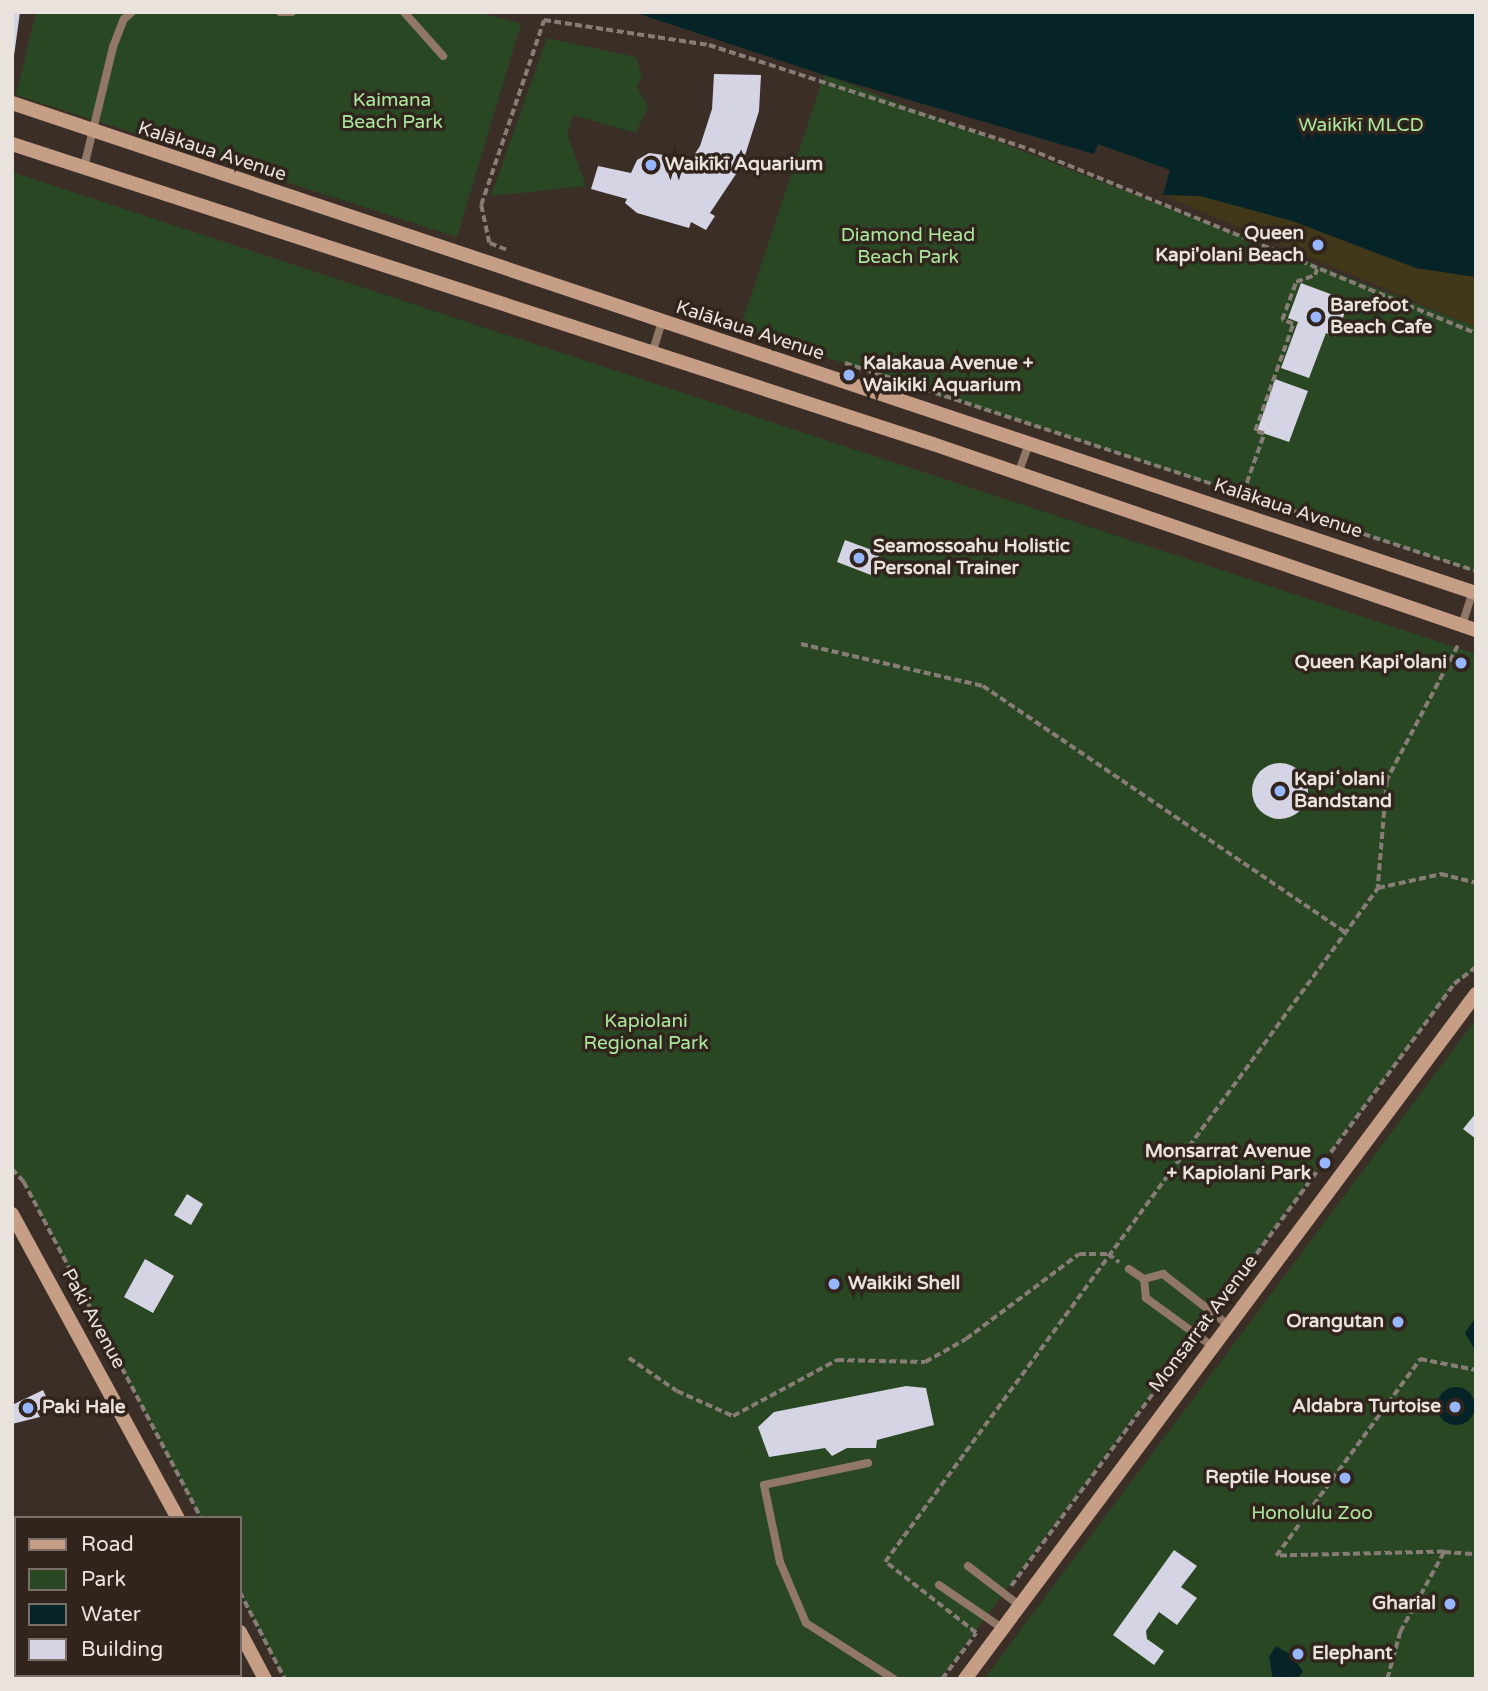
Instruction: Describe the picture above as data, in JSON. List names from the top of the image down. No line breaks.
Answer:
{"streets":{"street":["Kalākaua Avenue","Paki Avenue","Monsarrat Avenue"]},"parks":["Kaimana Beach Park","Waikīkī MLCD","Diamond Head Beach Park","Kapiolani Regional Park","Honolulu Zoo"],"places":["Waikīkī Aquarium","Queen Kapi'olani Beach","Barefoot Beach Cafe","Kalakaua Avenue + Waikiki Aquarium","Seamossoahu Holistic Personal Trainer","Queen Kapi'olani","Kapiʻolani Bandstand","Monsarrat Avenue + Kapiolani Park","Waikiki Shell","Orangutan","Aldabra Turtoise","Paki Hale","Reptile House","Gharial","Elephant"],"legend":["Road","Park","Water","Building"]}
